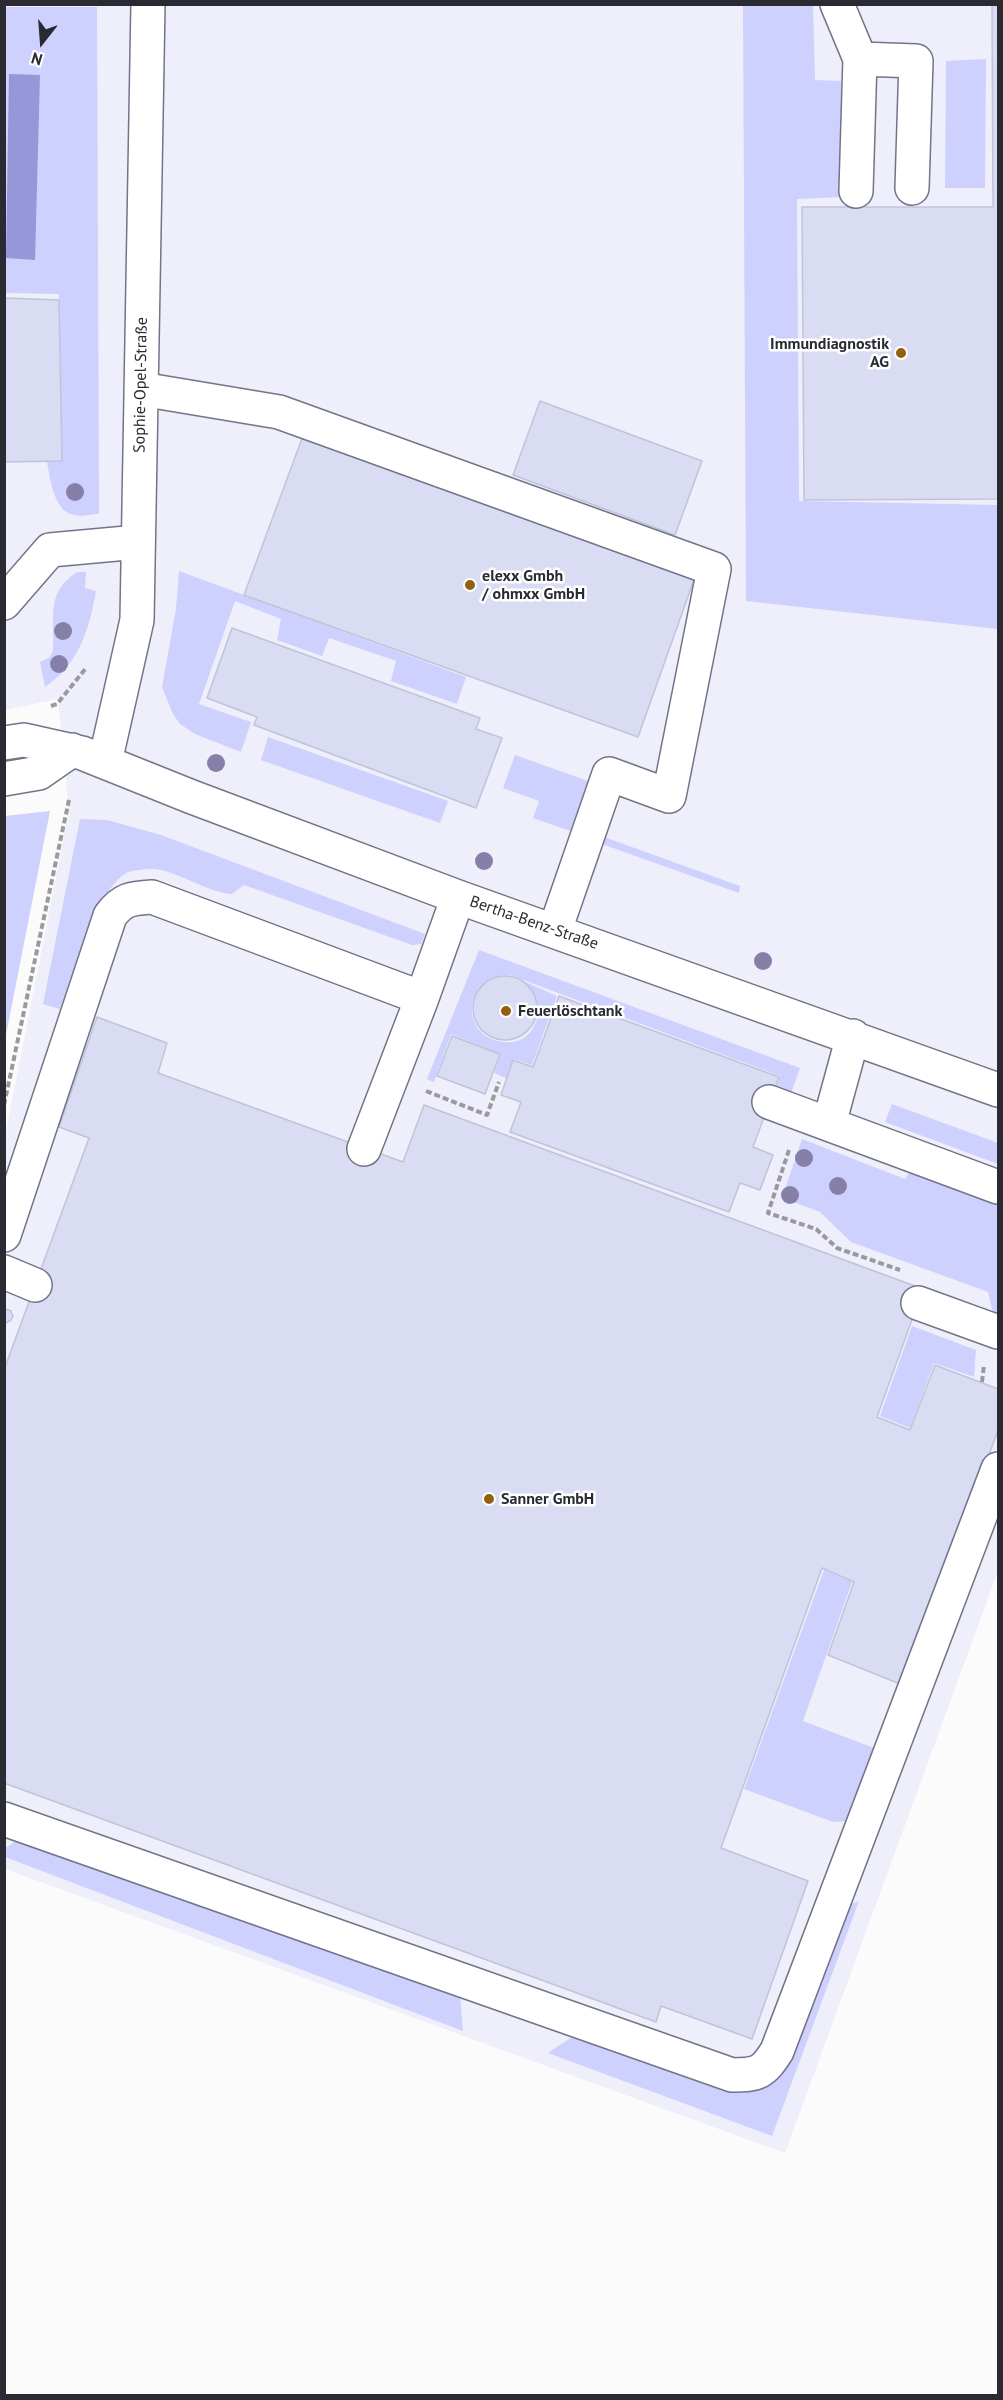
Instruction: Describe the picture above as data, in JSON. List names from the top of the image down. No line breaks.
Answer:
{"streets":{"street":["Sophie-Opel-Straße","Bertha-Benz-Straße"]},"crossings":[["Sophie-Opel-Straße","Bertha-Benz-Straße"]],"places":["Immundiagnostik AG","elexx Gmbh / ohmxx GmbH","Feuerlöschtank","Sanner GmbH"],"north":"bottom"}
